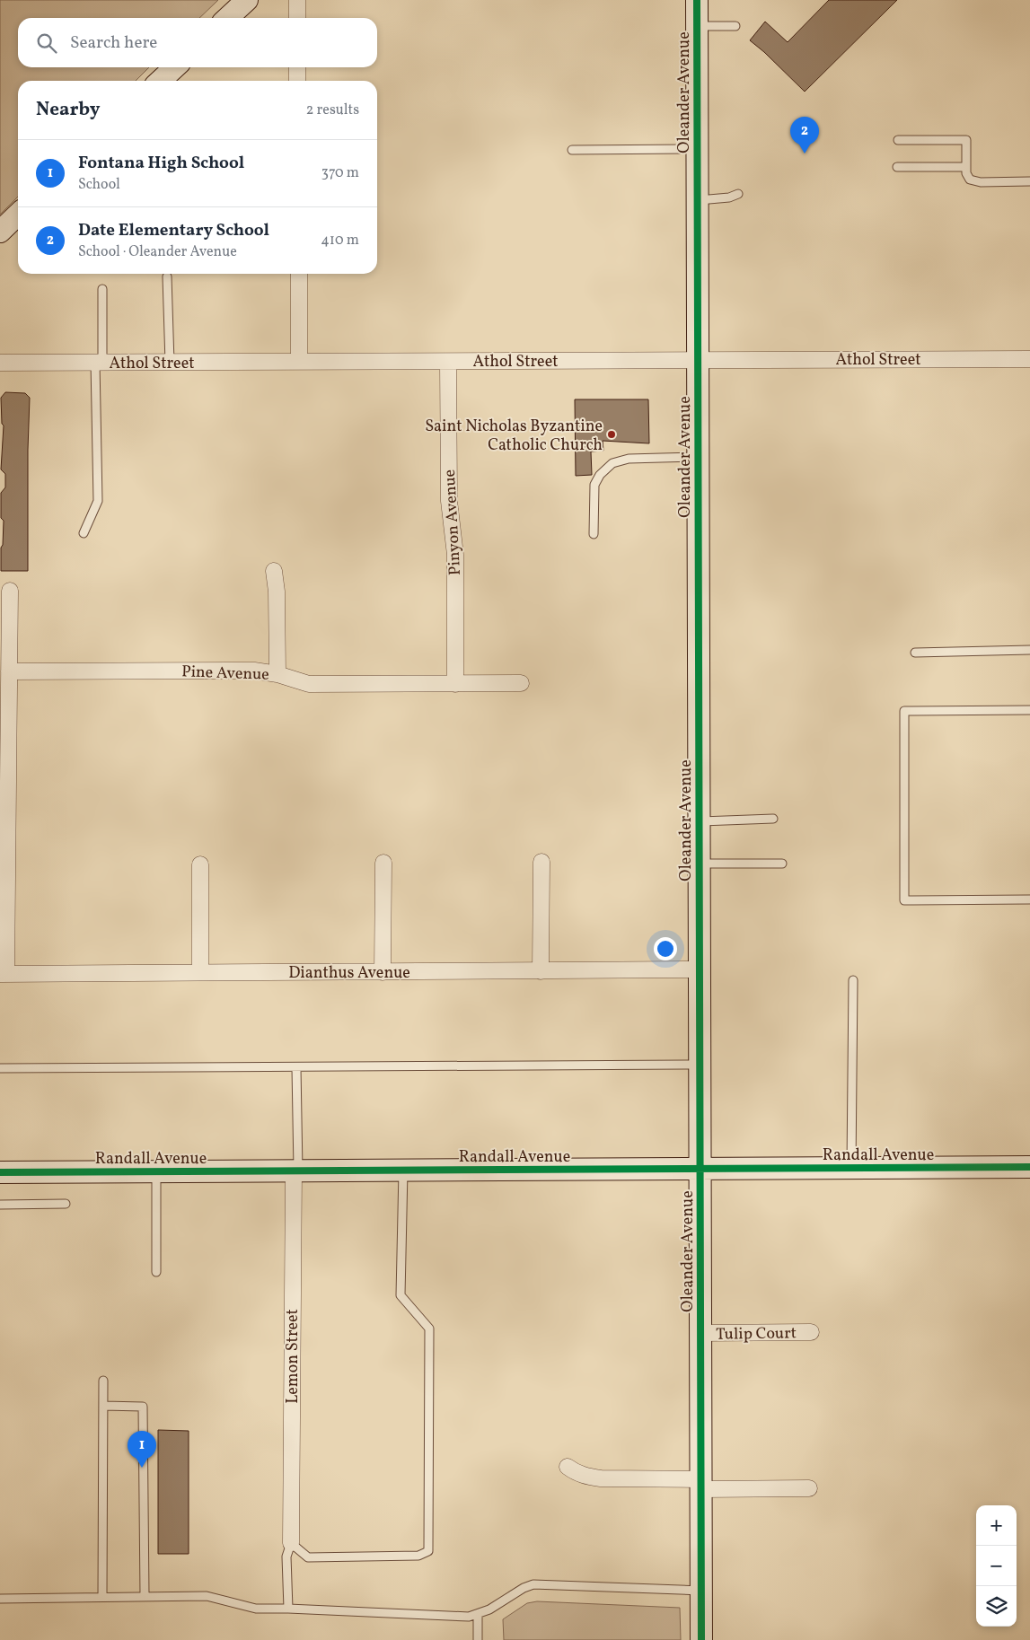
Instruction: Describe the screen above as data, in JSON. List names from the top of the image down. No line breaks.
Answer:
{"streets":{"street":["Oleander Avenue","Athol Street","Pinyon Avenue","Pine Avenue","Dianthus Avenue","Randall Avenue","Tulip Court","Lemon Street"]},"crossings":[["Oleander Avenue","Athol Street"],["Oleander Avenue","Dianthus Avenue"],["Oleander Avenue","Randall Avenue"],["Oleander Avenue","Tulip Court"],["Athol Street","Pinyon Avenue"],["Pinyon Avenue","Pine Avenue"],["Randall Avenue","Lemon Street"]],"places":["Saint Nicholas Byzantine Catholic Church"],"page":{"search":"Search here","heading":["Nearby","2 results"],"pins":["2","1"],"list":[{"mark":"1","name":"Fontana High School","note":"School","value":"370 m"},{"mark":"2","name":"Date Elementary School","note":"School · Oleander Avenue","value":"410 m"}],"map_buttons":["+","−"]}}
